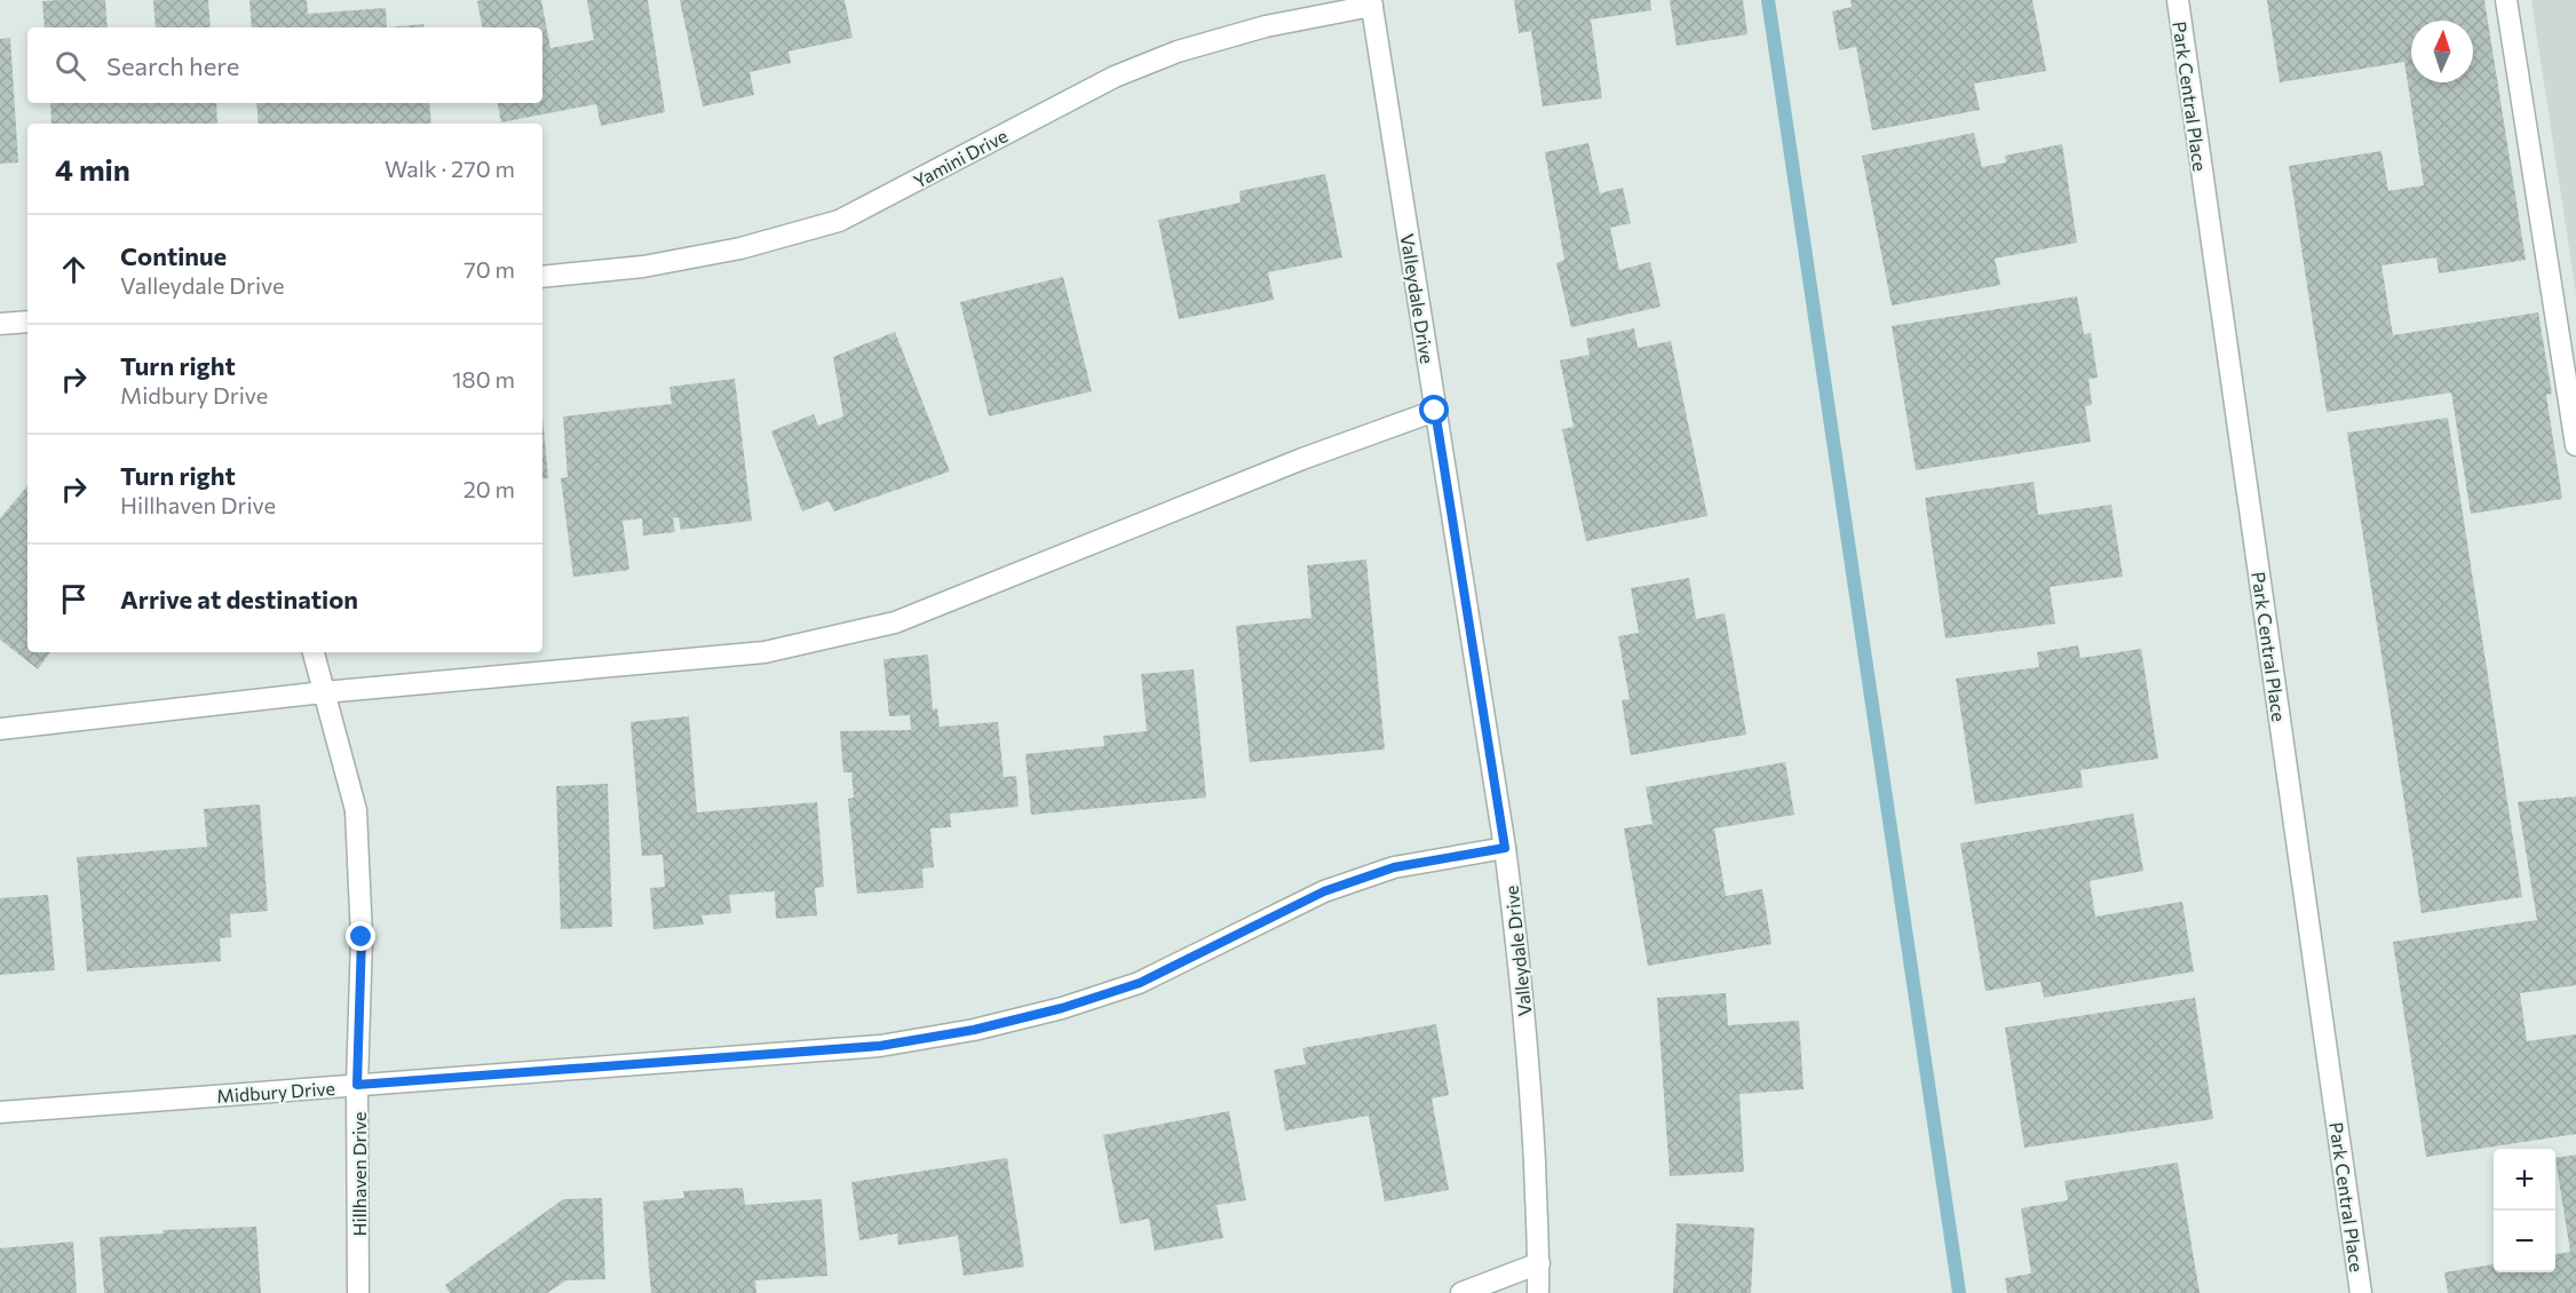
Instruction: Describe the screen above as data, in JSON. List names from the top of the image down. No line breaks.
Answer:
{"streets":{"street":["Park Central Place","Yamini Drive","Valleydale Drive","Midbury Drive","Hillhaven Drive"]},"crossings":[["Yamini Drive","Valleydale Drive"],["Valleydale Drive","Midbury Drive"],["Midbury Drive","Hillhaven Drive"]],"north":"top","page":{"search":"Search here","heading":["4 min","Walk · 270 m"],"list":[["Continue","Valleydale Drive","70 m"],["Turn right","Midbury Drive","180 m"],["Turn right","Hillhaven Drive","20 m"],"Arrive at destination"],"map_buttons":["+","−"]}}
